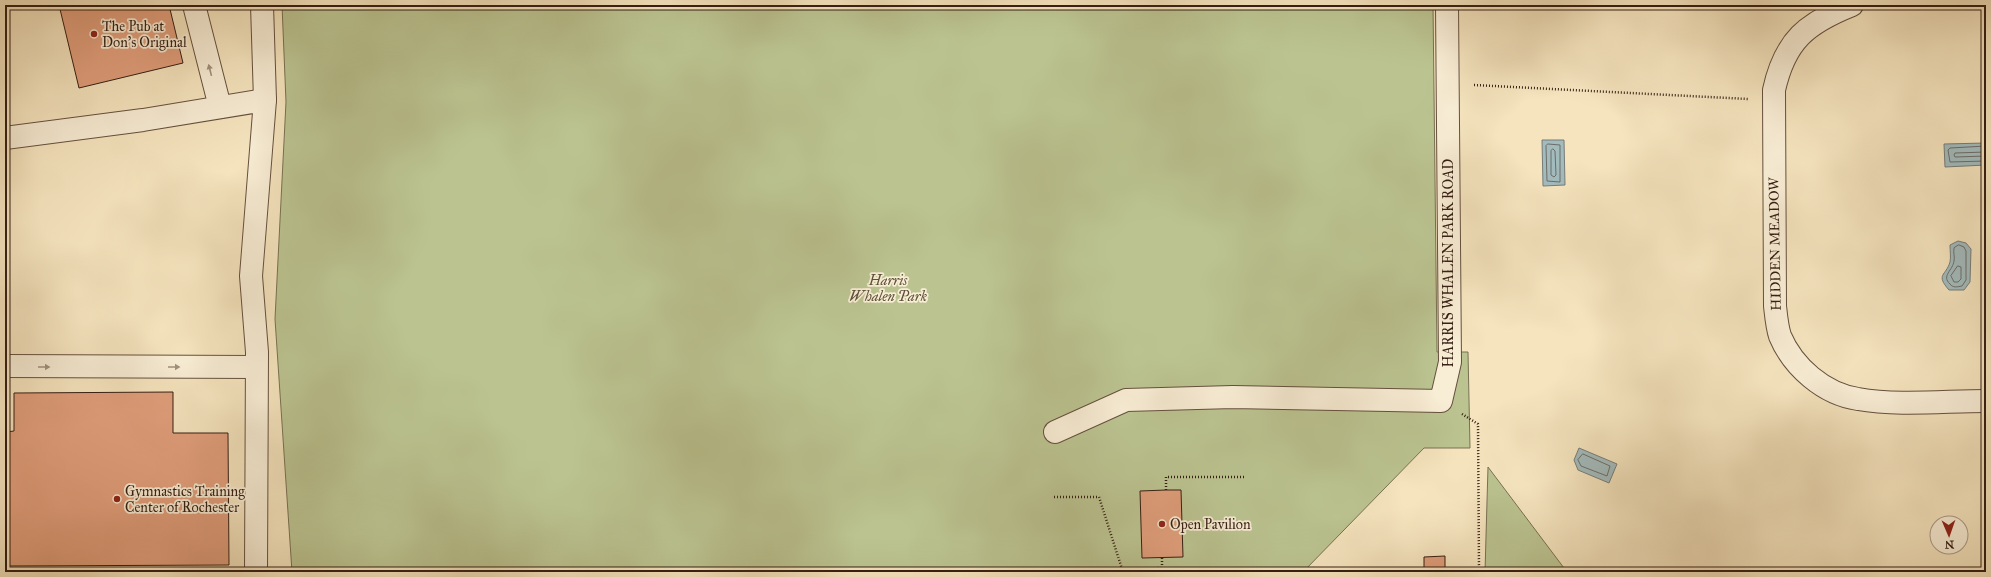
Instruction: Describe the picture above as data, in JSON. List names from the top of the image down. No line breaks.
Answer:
{"streets":{"street":["HIDDEN MEADOW","HARRIS WHALEN PARK ROAD"]},"parks":["Harris Whalen Park"],"places":["The Pub at Don's Original","Gymnastics Training Center of Rochester","Open Pavilion"],"north":"bottom"}
